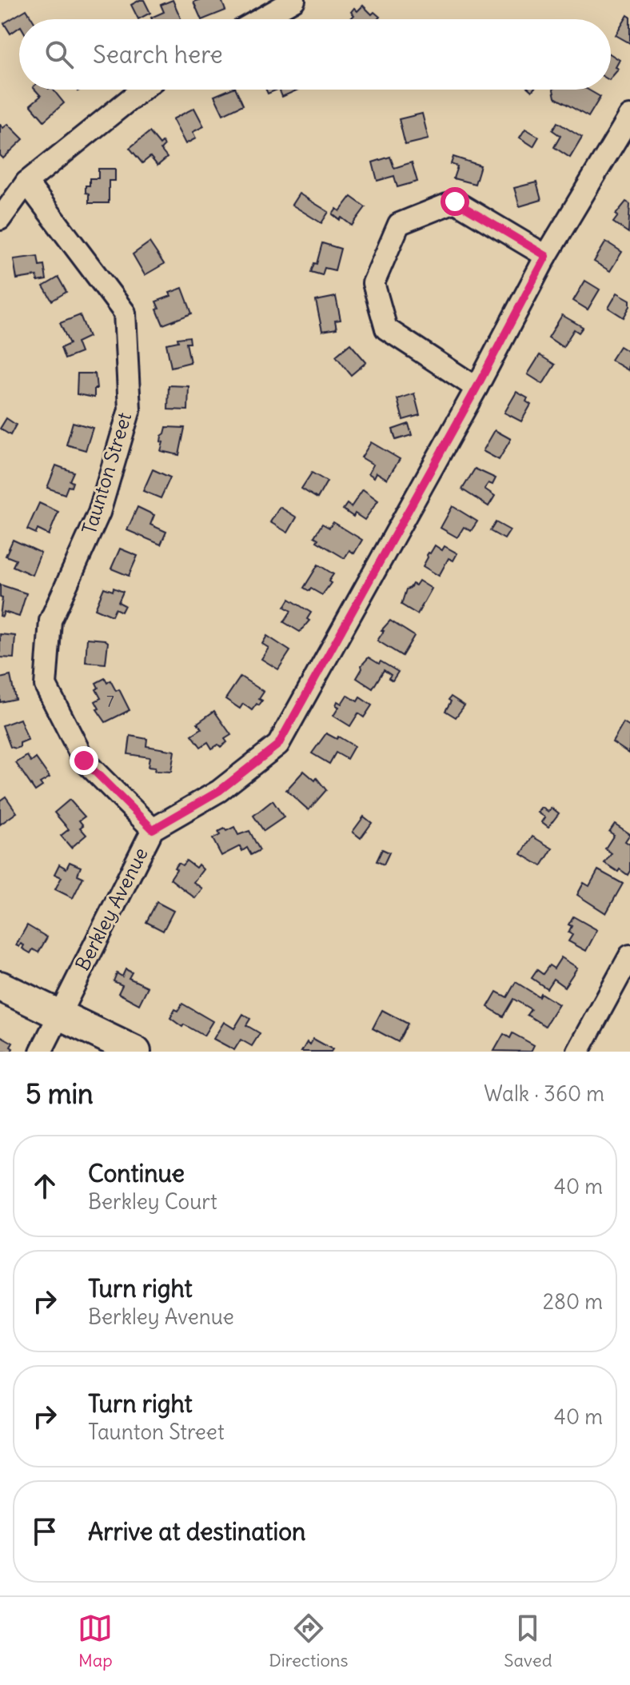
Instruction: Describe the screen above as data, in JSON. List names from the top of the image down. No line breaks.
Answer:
{"streets":{"street":["Taunton Street","Berkley Avenue"]},"crossings":[["Taunton Street","Berkley Avenue"]],"house_numbers":["7"],"page":{"search":"Search here","heading":["5 min","Walk · 360 m"],"list":[["Continue","Berkley Court","40 m"],["Turn right","Berkley Avenue","280 m"],["Turn right","Taunton Street","40 m"],"Arrive at destination"],"nav":["Map","Directions","Saved"]}}
